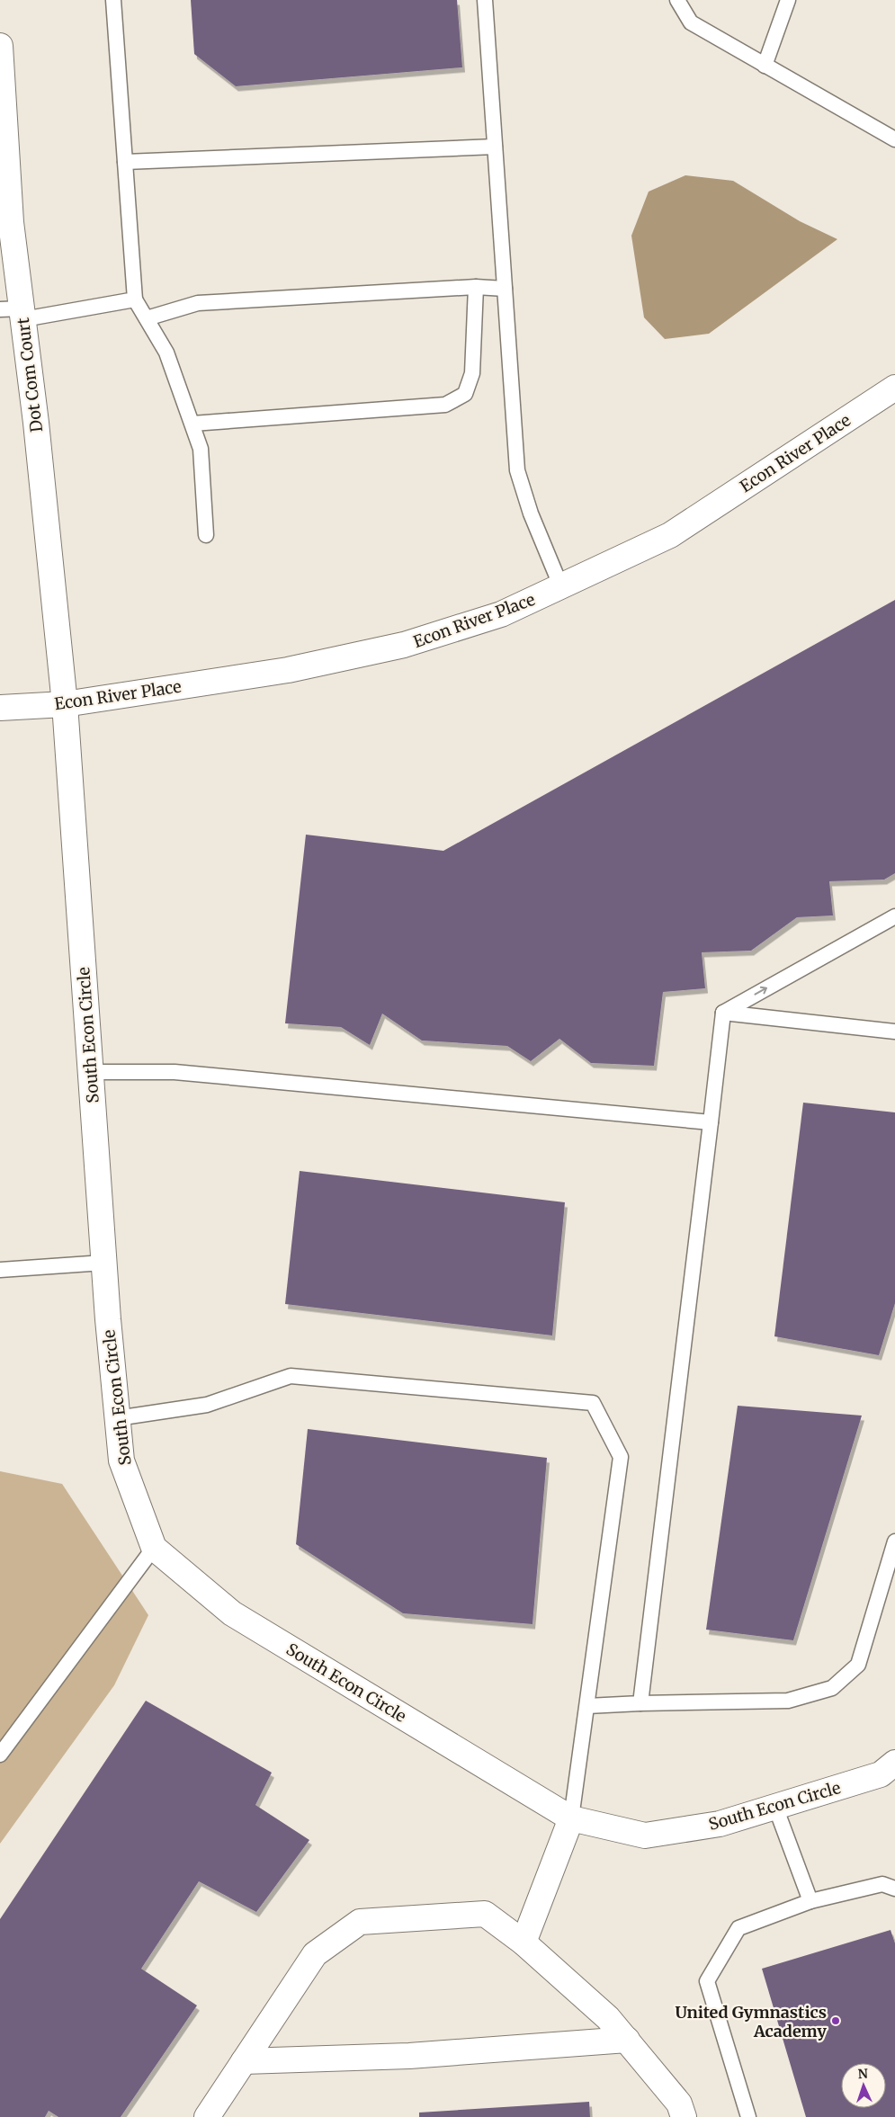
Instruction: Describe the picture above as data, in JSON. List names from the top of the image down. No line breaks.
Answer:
{"streets":{"street":["Dot Com Court","Econ River Place","South Econ Circle"]},"crossings":[["Dot Com Court","Econ River Place"],["Dot Com Court","South Econ Circle"],["Econ River Place","South Econ Circle"]],"places":["United Gymnastics Academy"],"north":"top"}
